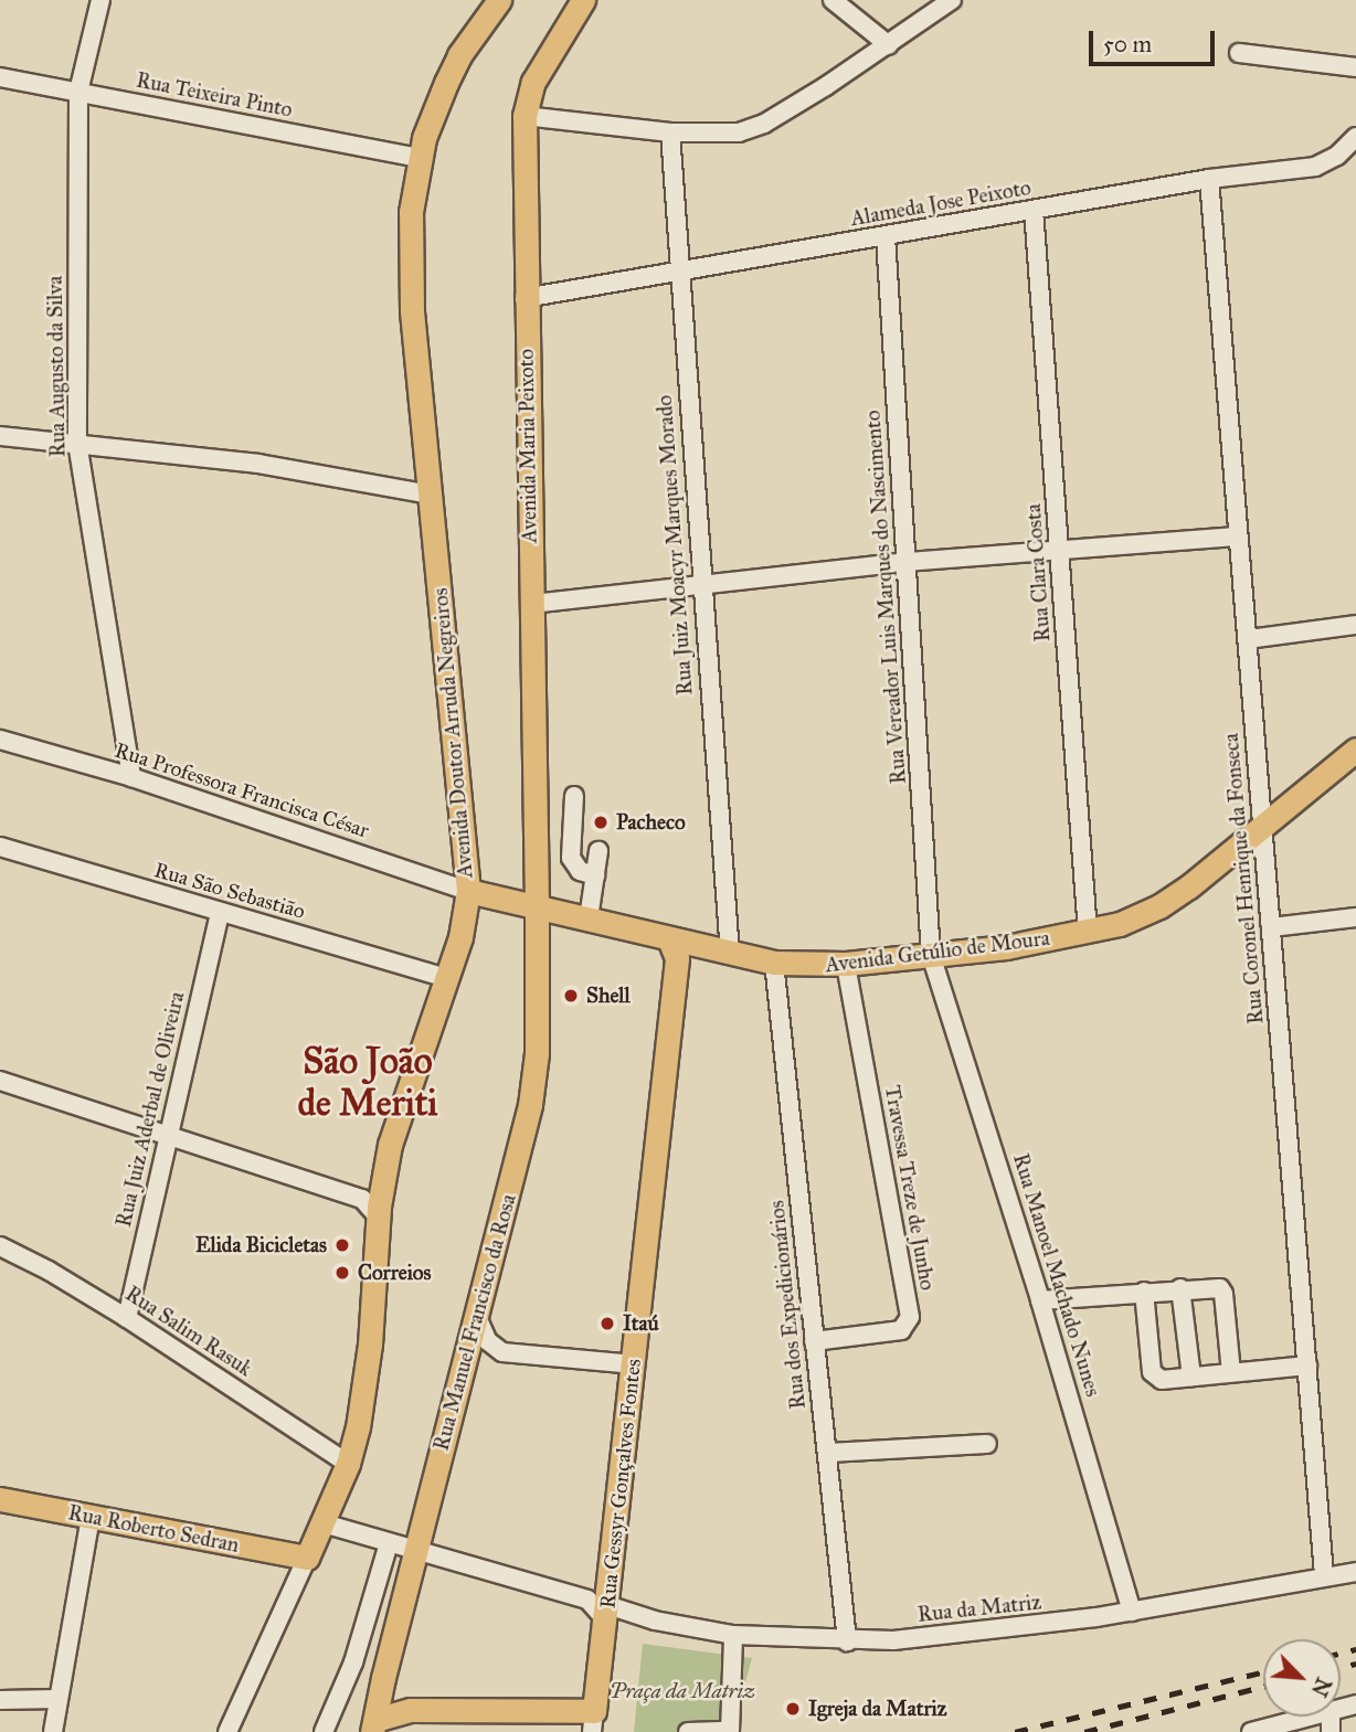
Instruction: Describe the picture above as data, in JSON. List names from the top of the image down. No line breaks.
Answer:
{"streets":{"main road":["Avenida Maria Peixoto","Avenida Doutor Arruda Negreiros","Avenida Getúlio de Moura","Rua Manuel Francisco da Rosa","Rua Gessyr Gonçalves Fontes","Rua Roberto Sedran"],"street":["Rua Teixeira Pinto","Alameda Jose Peixoto","Rua Augusto da Silva","Rua Juiz Moacyr Marques Morado","Rua Clara Costa","Rua Vereador Luis Marques do Nascimento","Rua Professora Francisca César","Rua Coronel Henrique da Fonseca","Rua São Sebastião","Rua Juiz Aderbal de Oliveira","Travessa Treze de Junho","Rua Manoel Machado Nunes","Rua dos Expedicionários","Rua Salim Rasuk","Rua da Matriz"]},"crossings":[["Rua Teixeira Pinto","Rua Augusto da Silva"],["Rua Teixeira Pinto","Avenida Doutor Arruda Negreiros"],["Alameda Jose Peixoto","Avenida Maria Peixoto"],["Alameda Jose Peixoto","Rua Juiz Moacyr Marques Morado"],["Alameda Jose Peixoto","Rua Clara Costa"],["Alameda Jose Peixoto","Rua Vereador Luis Marques do Nascimento"],["Alameda Jose Peixoto","Rua Coronel Henrique da Fonseca"],["Rua Augusto da Silva","Rua Professora Francisca César"],["Avenida Maria Peixoto","Avenida Getúlio de Moura"],["Avenida Maria Peixoto","Rua Manuel Francisco da Rosa"],["Rua Juiz Moacyr Marques Morado","Avenida Getúlio de Moura"],["Rua Clara Costa","Avenida Getúlio de Moura"],["Rua Vereador Luis Marques do Nascimento","Avenida Getúlio de Moura"],["Rua Vereador Luis Marques do Nascimento","Rua Manoel Machado Nunes"],["Avenida Doutor Arruda Negreiros","Rua Professora Francisca César"],["Avenida Doutor Arruda Negreiros","Rua São Sebastião"],["Avenida Doutor Arruda Negreiros","Avenida Getúlio de Moura"],["Avenida Doutor Arruda Negreiros","Rua Salim Rasuk"],["Avenida Doutor Arruda Negreiros","Rua Roberto Sedran"],["Avenida Doutor Arruda Negreiros","Rua da Matriz"],["Rua Professora Francisca César","Avenida Getúlio de Moura"],["Rua Coronel Henrique da Fonseca","Avenida Getúlio de Moura"],["Rua Coronel Henrique da Fonseca","Rua da Matriz"],["Rua São Sebastião","Rua Juiz Aderbal de Oliveira"],["Avenida Getúlio de Moura","Travessa Treze de Junho"],["Avenida Getúlio de Moura","Rua Manoel Machado Nunes"],["Avenida Getúlio de Moura","Rua dos Expedicionários"],["Avenida Getúlio de Moura","Rua Manuel Francisco da Rosa"],["Avenida Getúlio de Moura","Rua Gessyr Gonçalves Fontes"],["Rua Juiz Aderbal de Oliveira","Rua Salim Rasuk"],["Travessa Treze de Junho","Rua dos Expedicionários"],["Rua Manoel Machado Nunes","Rua da Matriz"],["Rua dos Expedicionários","Rua da Matriz"],["Rua Manuel Francisco da Rosa","Rua da Matriz"],["Rua Gessyr Gonçalves Fontes","Rua da Matriz"]],"districts":["São João de Meriti"],"parks":["Praça da Matriz"],"places":["Pacheco","Shell","Elida Bicicletas","Correios","Itaú","Igreja da Matriz"],"scale_bar":"50 m","north":"bottom right"}
